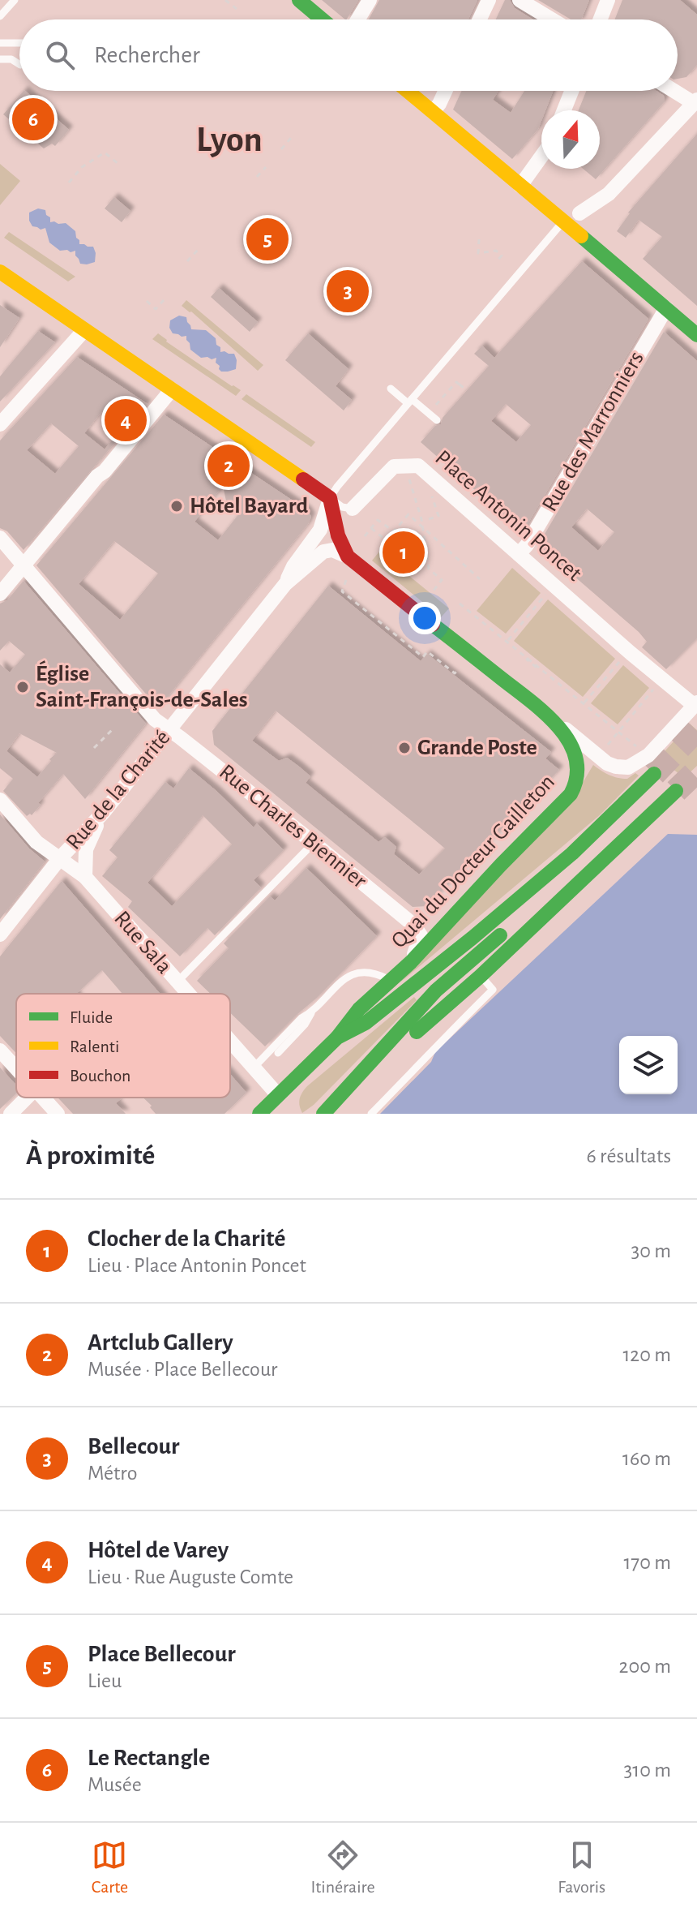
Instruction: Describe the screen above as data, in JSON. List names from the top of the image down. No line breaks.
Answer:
{"streets":{"main road":["Quai du Docteur Gailleton"],"street":["Rue des Marronniers","Place Antonin Poncet","Rue de la Charité","Rue Charles Biennier","Rue Sala"]},"crossings":[["Rue des Marronniers","Place Antonin Poncet"],["Place Antonin Poncet","Rue de la Charité"],["Rue de la Charité","Rue Charles Biennier"],["Rue de la Charité","Rue Sala"],["Quai du Docteur Gailleton","Rue Sala"]],"districts":["Lyon"],"places":["Hôtel Bayard","Église Saint-François-de-Sales","Grande Poste"],"legend":["Fluide","Ralenti","Bouchon"],"north":"top","page":{"search":"Rechercher","pins":["6","5","3","4","2","1"],"heading":["À proximité","6 résultats"],"list":[{"mark":"1","name":"Clocher de la Charité","note":"Lieu · Place Antonin Poncet","value":"30 m"},{"mark":"2","name":"Artclub Gallery","note":"Musée · Place Bellecour","value":"120 m"},{"mark":"3","name":"Bellecour","note":"Métro","value":"160 m"},{"mark":"4","name":"Hôtel de Varey","note":"Lieu · Rue Auguste Comte","value":"170 m"},{"mark":"5","name":"Place Bellecour","note":"Lieu","value":"200 m"},{"mark":"6","name":"Le Rectangle","note":"Musée","value":"310 m"}],"nav":["Carte","Itinéraire","Favoris"]}}
